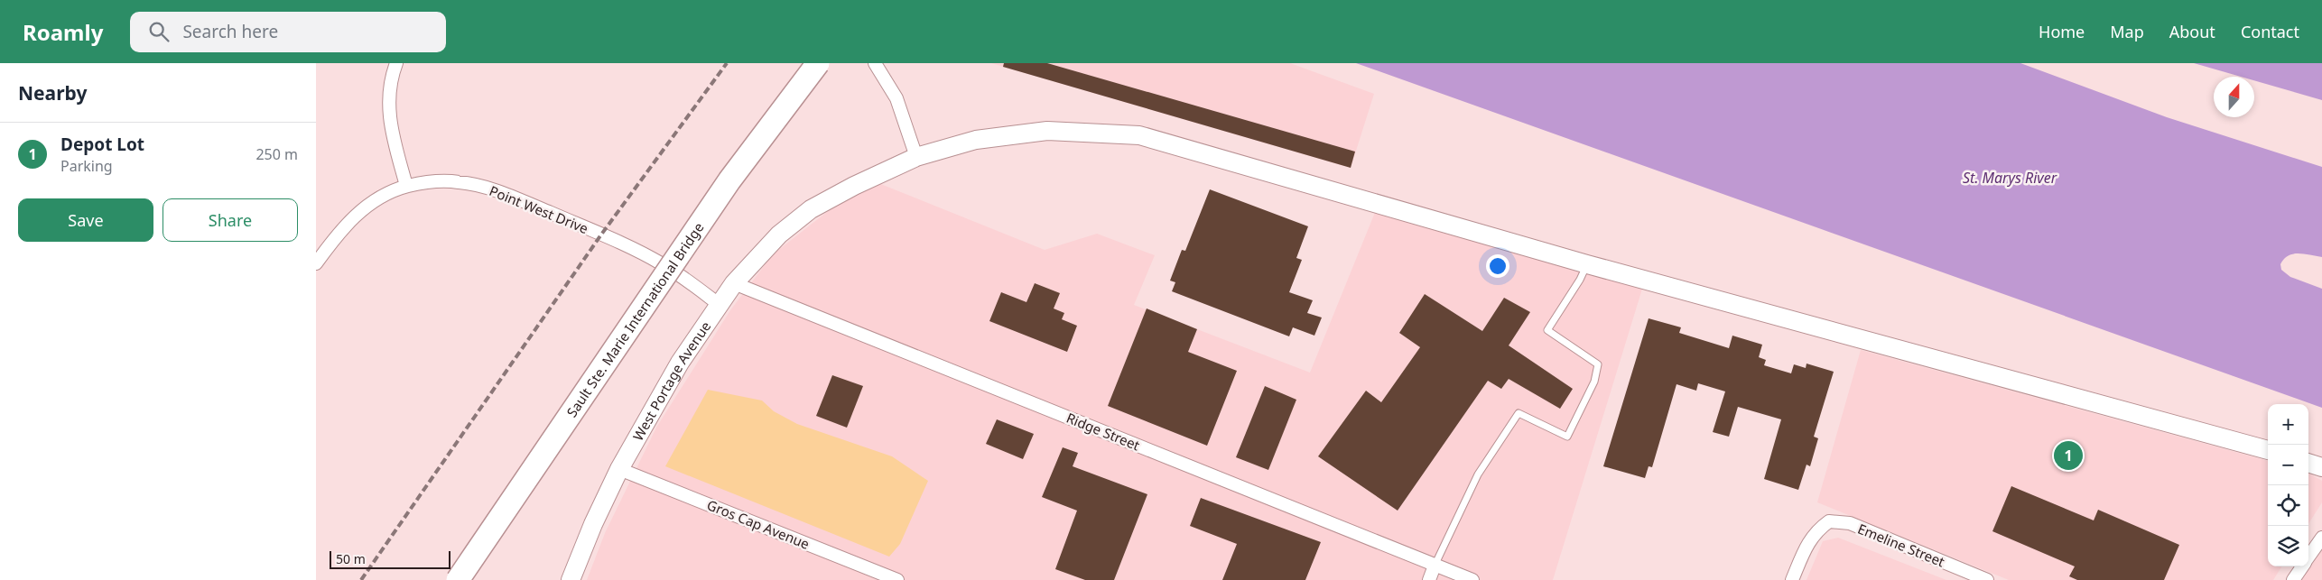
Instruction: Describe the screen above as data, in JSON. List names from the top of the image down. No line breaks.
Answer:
{"streets":{"highway":["Sault Ste. Marie International Bridge"],"street":["Point West Drive","West Portage Avenue","Ridge Street","Gros Cap Avenue","Emeline Street"]},"crossings":[["Point West Drive","West Portage Avenue"],["West Portage Avenue","Ridge Street"],["West Portage Avenue","Gros Cap Avenue"]],"water":["St. Marys River"],"scale_bar":"50 m","north":"top","page":{"header":"Roamly","search":"Search here","nav":["Home","Map","About","Contact"],"heading":"Nearby","list":[{"mark":"1","name":"Depot Lot","note":"Parking","value":"250 m"}],"buttons":["Save","Share"],"map_buttons":["+","−"],"pins":"1","scale":"50 m"}}
